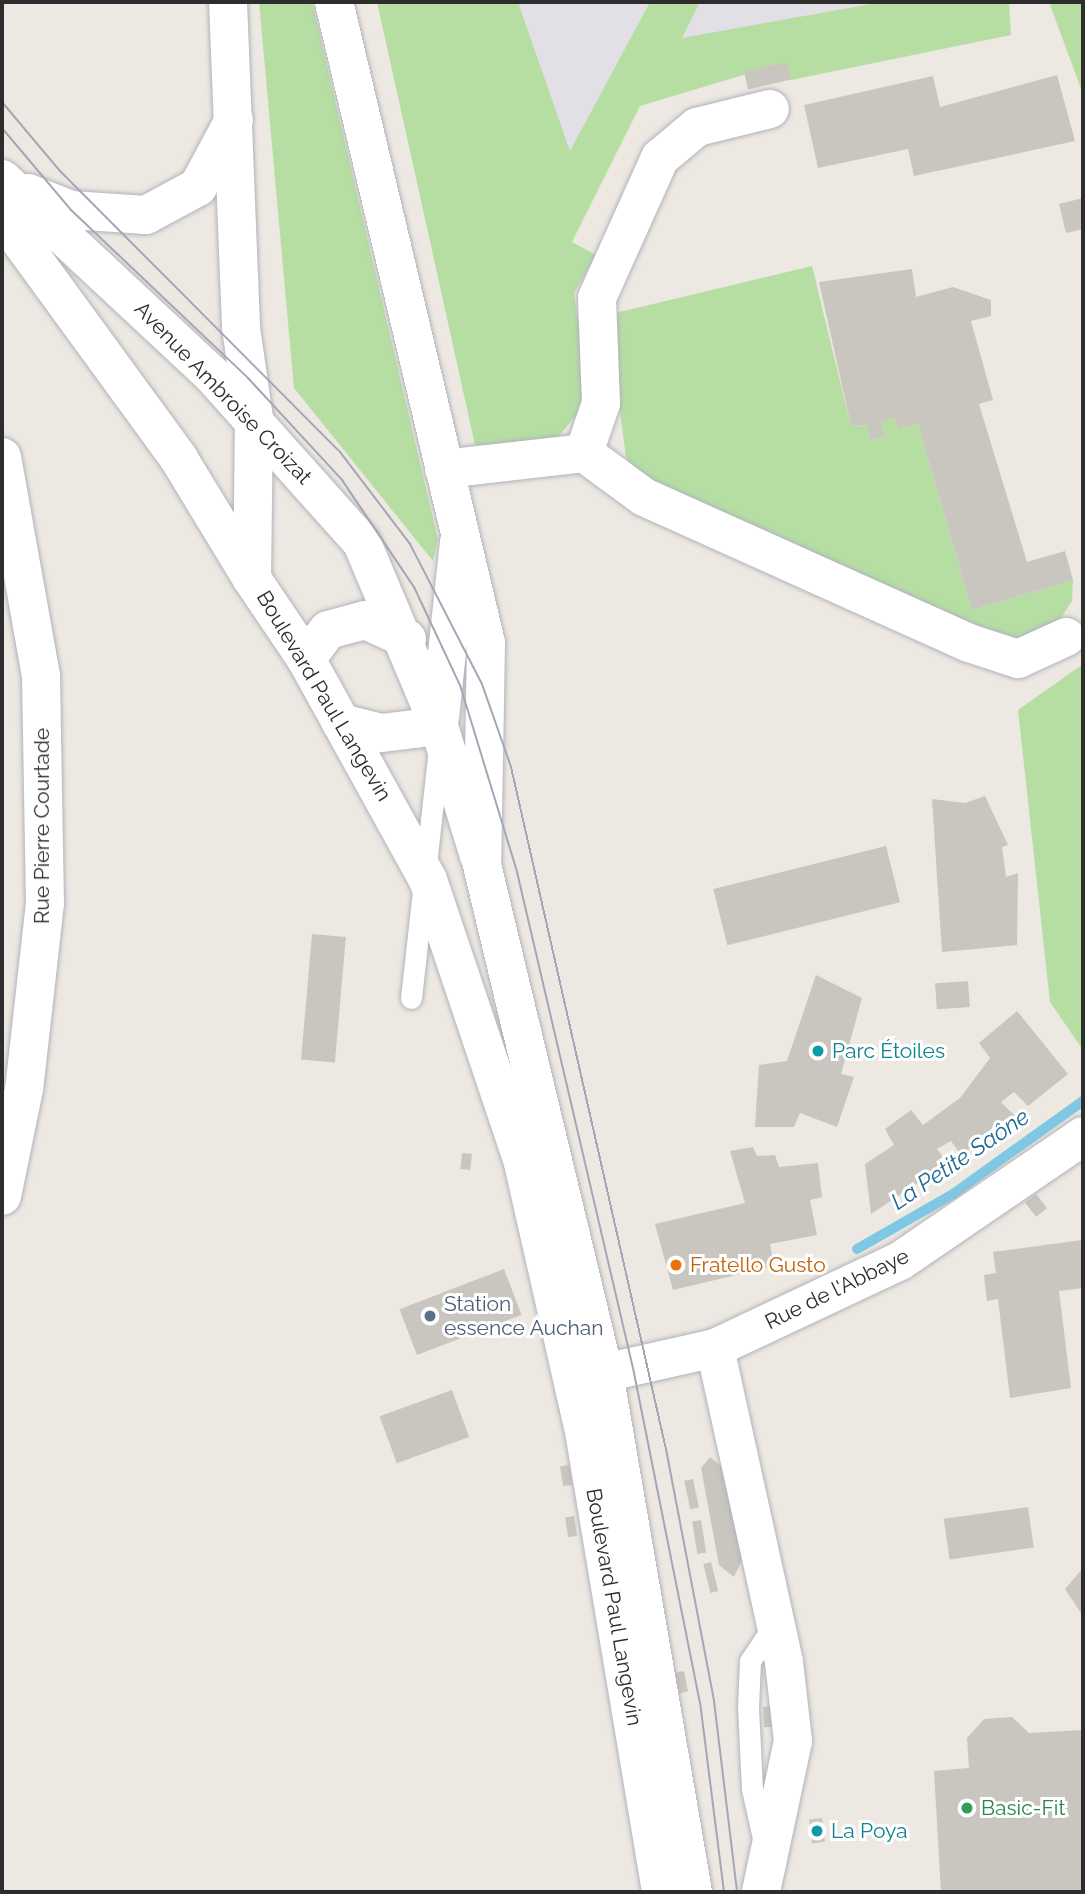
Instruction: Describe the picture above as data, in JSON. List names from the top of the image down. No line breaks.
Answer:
{"streets":{"street":["Avenue Ambroise Croizat","Boulevard Paul Langevin","Rue Pierre Courtade","Rue de l'Abbaye"]},"crossings":[["Avenue Ambroise Croizat","Boulevard Paul Langevin"],["Boulevard Paul Langevin","Rue de l'Abbaye"]],"water":["La Petite Saône"],"places":["Parc Étoiles","Fratello Gusto","Station essence Auchan","Basic-Fit","La Poya"]}
